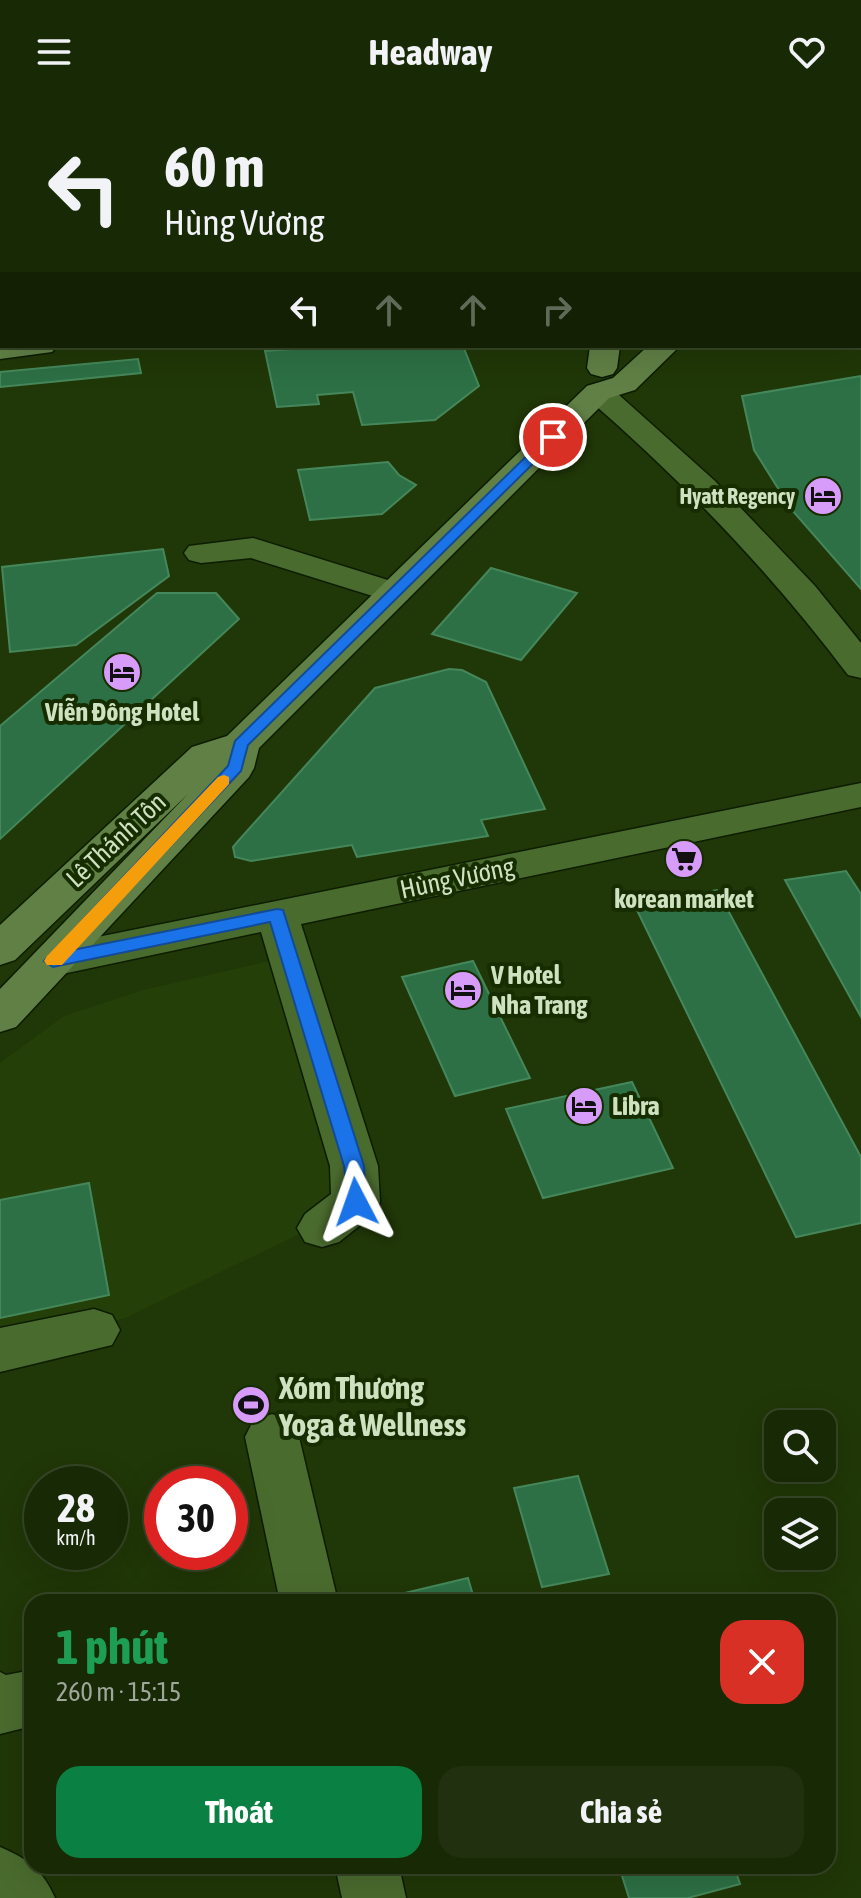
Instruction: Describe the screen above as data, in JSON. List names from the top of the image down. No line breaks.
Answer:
{"streets":{"main road":["Lê Thánh Tôn"],"street":["Hùng Vương"]},"crossings":[["Lê Thánh Tôn","Hùng Vương"]],"places":{"hotel":["Hyatt Regency","Viễn Đông Hotel","V Hotel Nha Trang","Libra"],"supermarket":["korean market"],"sports":["Xóm Thương Yoga & Wellness"]},"page":{"header":"Headway","turn":["60 m","Hùng Vương"],"speed":"28 km/h","limit":"30","heading":["1 phút","260 m · 15:15"],"buttons":["Thoát","Chia sẻ"]}}
